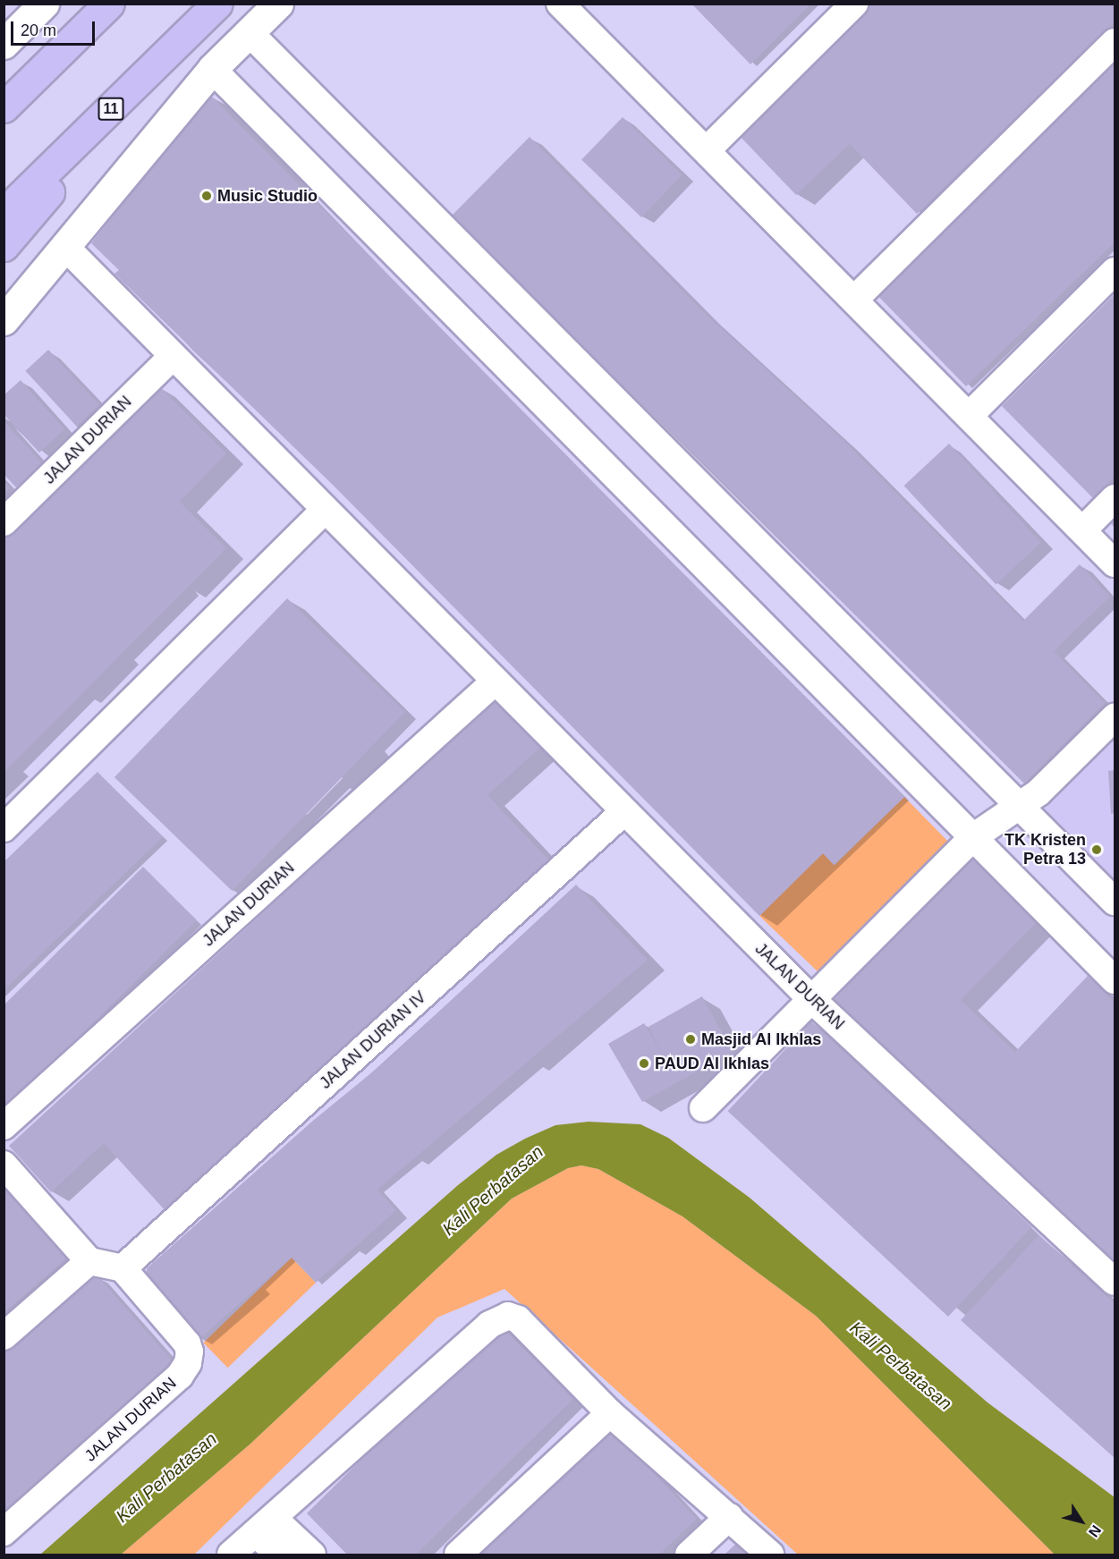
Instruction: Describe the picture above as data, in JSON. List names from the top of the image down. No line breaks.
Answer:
{"streets":{"highway":["11"],"street":["JALAN DURIAN","JALAN DURIAN IV"]},"crossings":[["JALAN DURIAN","JALAN DURIAN IV"]],"water":["Kali Perbatasan"],"places":["Music Studio","TK Kristen Petra 13","Masjid Al Ikhlas","PAUD Al Ikhlas"],"scale_bar":"20 m","north":"bottom right"}
